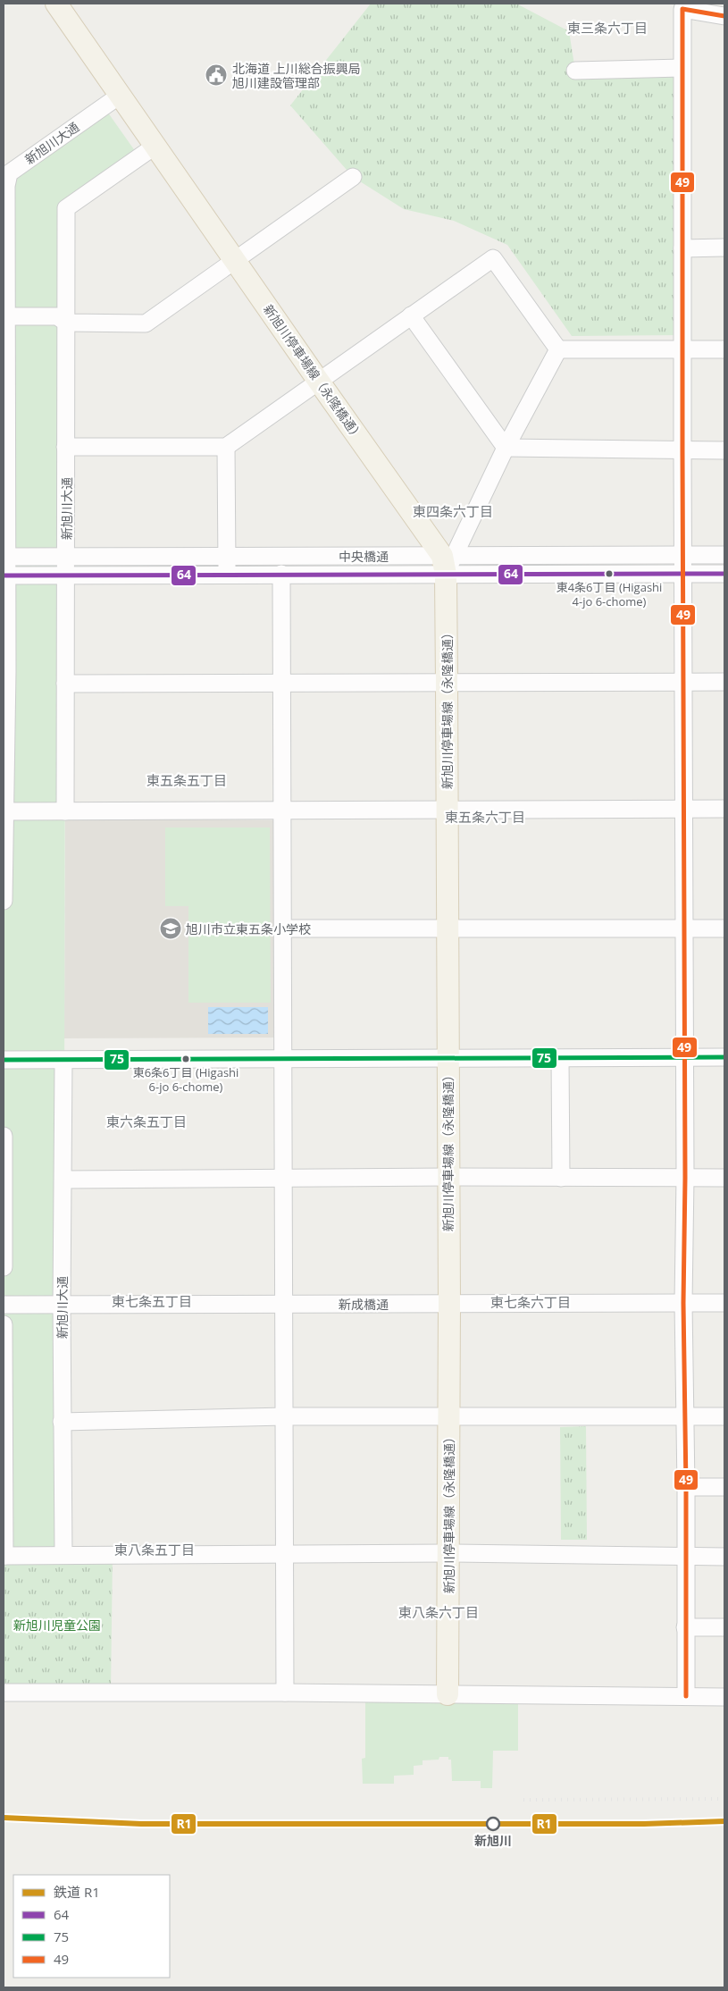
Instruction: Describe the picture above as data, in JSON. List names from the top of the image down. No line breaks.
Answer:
{"streets":{"main road":["新旭川停車場線（永隆橋通）"],"street":["新旭川大通","中央橋通","新成橋通"]},"crossings":[["新旭川大通","新旭川停車場線（永隆橋通）"],["新旭川大通","中央橋通"],["新旭川大通","新成橋通"],["新旭川停車場線（永隆橋通）","中央橋通"],["新旭川停車場線（永隆橋通）","新成橋通"]],"districts":["東三条六丁目","東四条六丁目","東五条五丁目","東五条六丁目","東六条五丁目","東七条五丁目","東七条六丁目","東八条五丁目","東八条六丁目"],"parks":["新旭川児童公園"],"places":{"public building":["北海道 上川総合振興局 旭川建設管理部"],"other":["東4条6丁目 (Higashi 4-jo 6-chome)","東6条6丁目 (Higashi 6-jo 6-chome)","新旭川"],"school or university":["旭川市立東五条小学校"]},"lines":["transit line 49","transit line 64","transit line 75","rail line R1"],"legend":["鉄道 R1","64","75","49"]}
